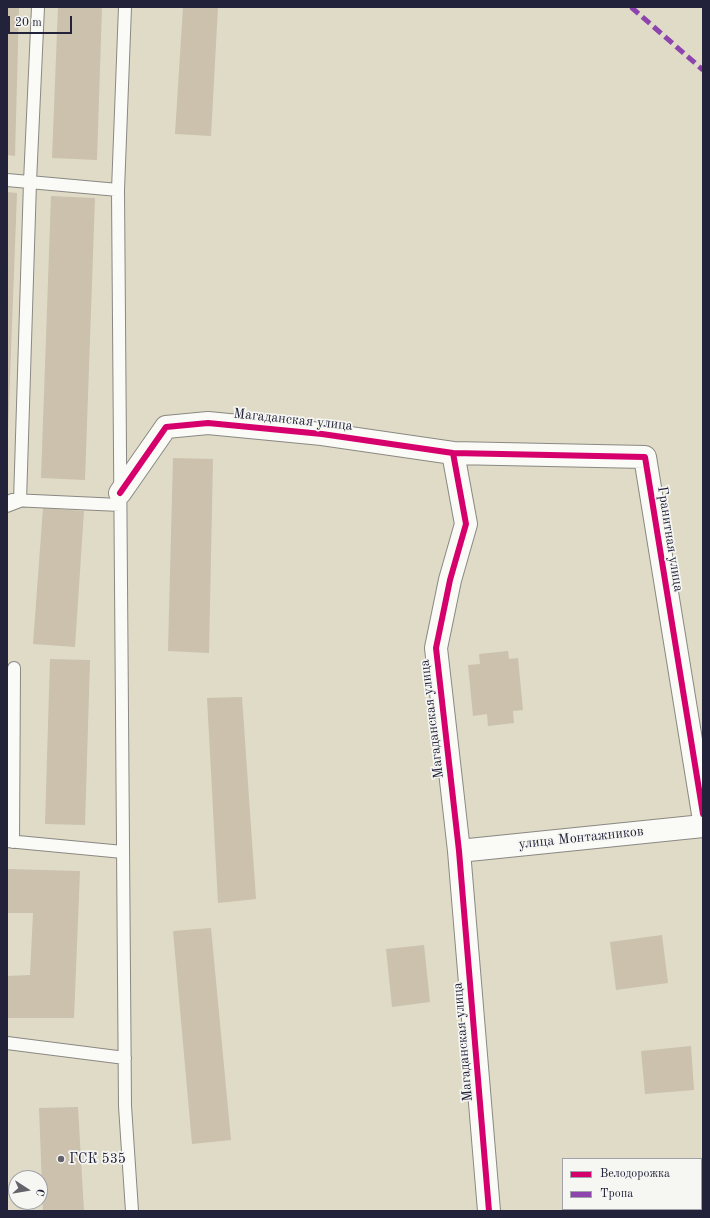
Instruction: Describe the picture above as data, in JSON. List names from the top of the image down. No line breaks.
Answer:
{"streets":{"street":["Магаданская улица","Гранитная улица","улица Монтажников"]},"crossings":[["Магаданская улица","Гранитная улица"],["Магаданская улица","улица Монтажников"]],"places":["ГСК 535"],"legend":["Велодорожка","Тропа"],"scale_bar":"20 m","north":"right"}
